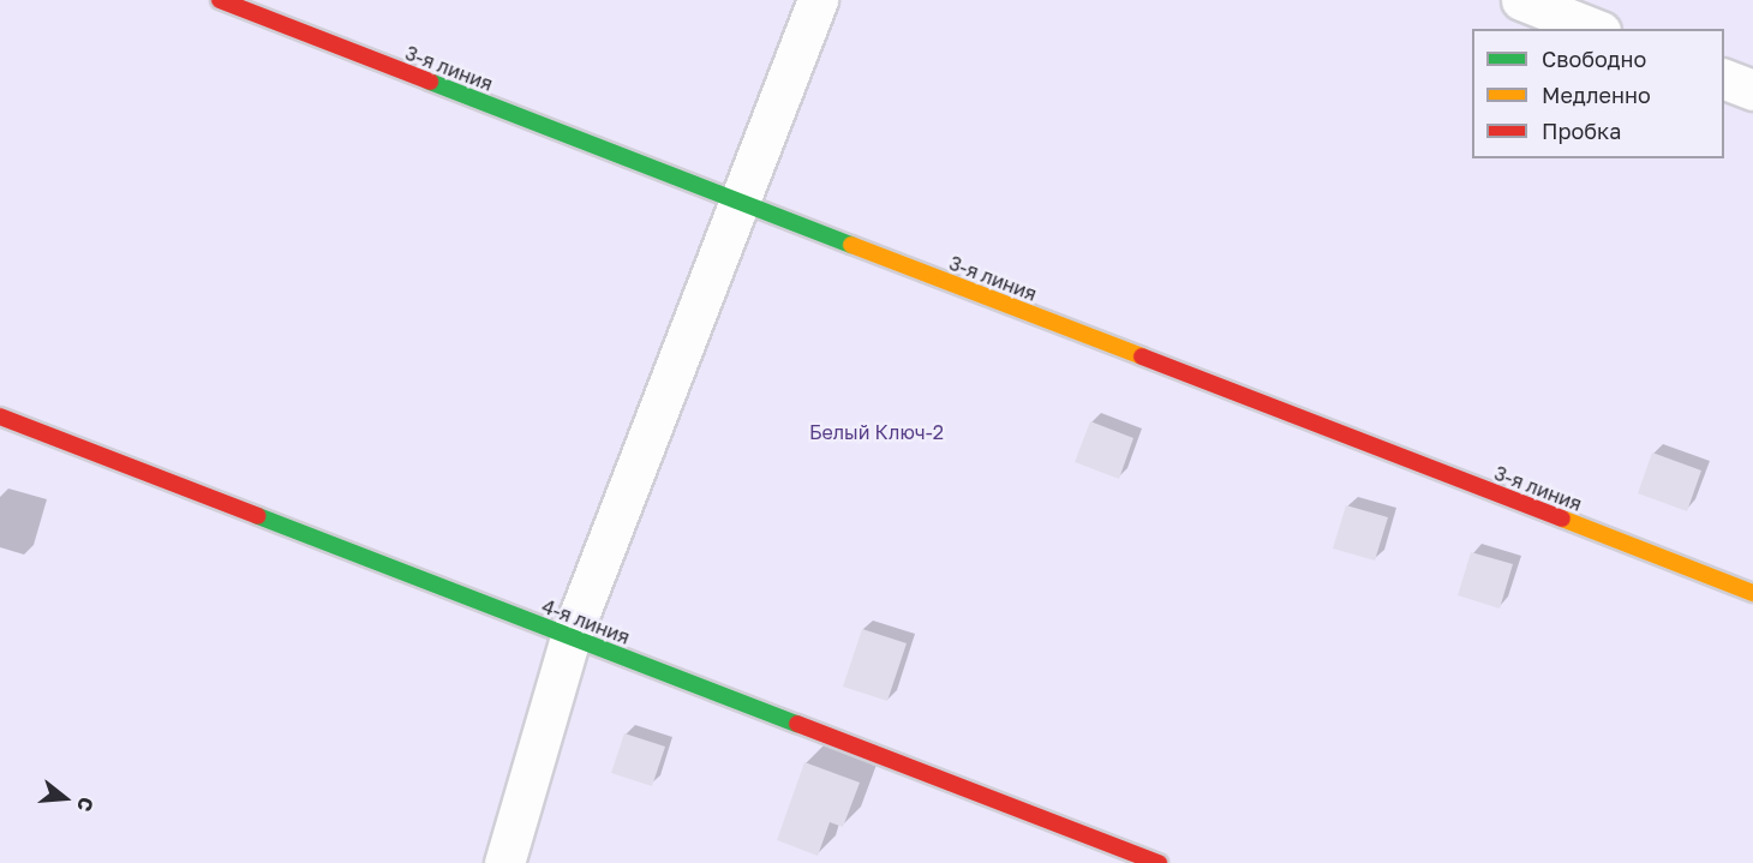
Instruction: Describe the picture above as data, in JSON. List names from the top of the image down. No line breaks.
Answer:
{"streets":{"street":["3-я линия","4-я линия"]},"parks":["Белый Ключ-2"],"legend":["Свободно","Медленно","Пробка"],"north":"right"}
